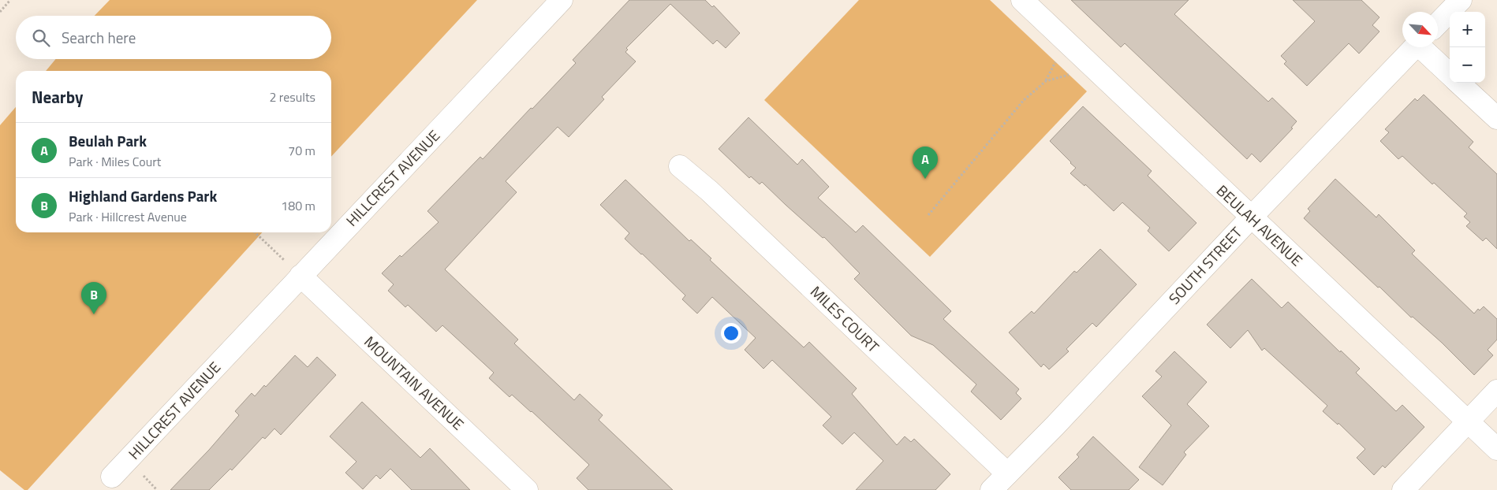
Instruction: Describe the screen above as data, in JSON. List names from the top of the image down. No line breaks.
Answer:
{"streets":{"street":["HILLCREST AVENUE","BEULAH AVENUE","SOUTH STREET","MILES COURT","MOUNTAIN AVENUE"]},"crossings":[["HILLCREST AVENUE","MOUNTAIN AVENUE"],["BEULAH AVENUE","SOUTH STREET"],["SOUTH STREET","MILES COURT"]],"north":"bottom right","page":{"map_buttons":["+","−"],"search":"Search here","heading":["Nearby","2 results"],"list":[{"mark":"A","name":"Beulah Park","note":"Park · Miles Court","value":"70 m"},{"mark":"B","name":"Highland Gardens Park","note":"Park · Hillcrest Avenue","value":"180 m"}],"pins":["A","B"]}}
